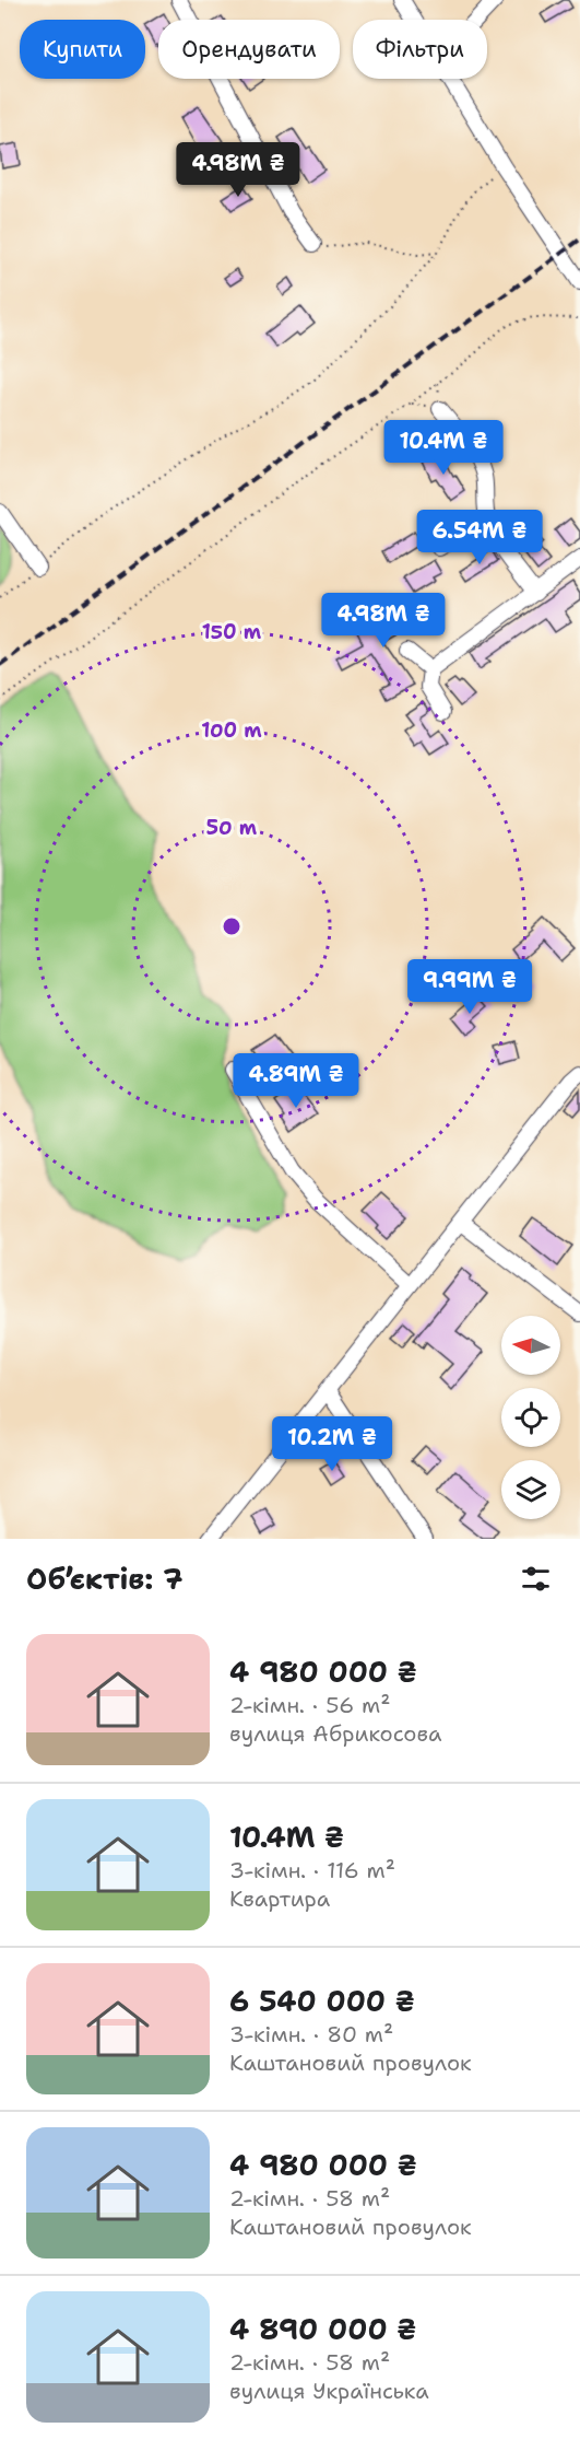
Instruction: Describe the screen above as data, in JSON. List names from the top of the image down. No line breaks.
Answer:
{"north":"left","page":{"chip":["Купити","Орендувати","Фільтри"],"price":["4.98M ₴","10.4M ₴","6.54M ₴","4.98M ₴","9.99M ₴","4.89M ₴","10.2M ₴"],"heading":"Об’єктів: 7","list":[{"name":"4 980 000 ₴","note":"2-кімн. · 56 m² · вулиця Абрикосова"},{"name":"10.4M ₴","note":"3-кімн. · 116 m² · Квартира"},{"name":"6 540 000 ₴","note":"3-кімн. · 80 m² · Каштановий провулок"},{"name":"4 980 000 ₴","note":"2-кімн. · 58 m² · Каштановий провулок"},{"name":"4 890 000 ₴","note":"2-кімн. · 58 m² · вулиця Українська"}]},"rings":["150 m","100 m","50 m"]}
